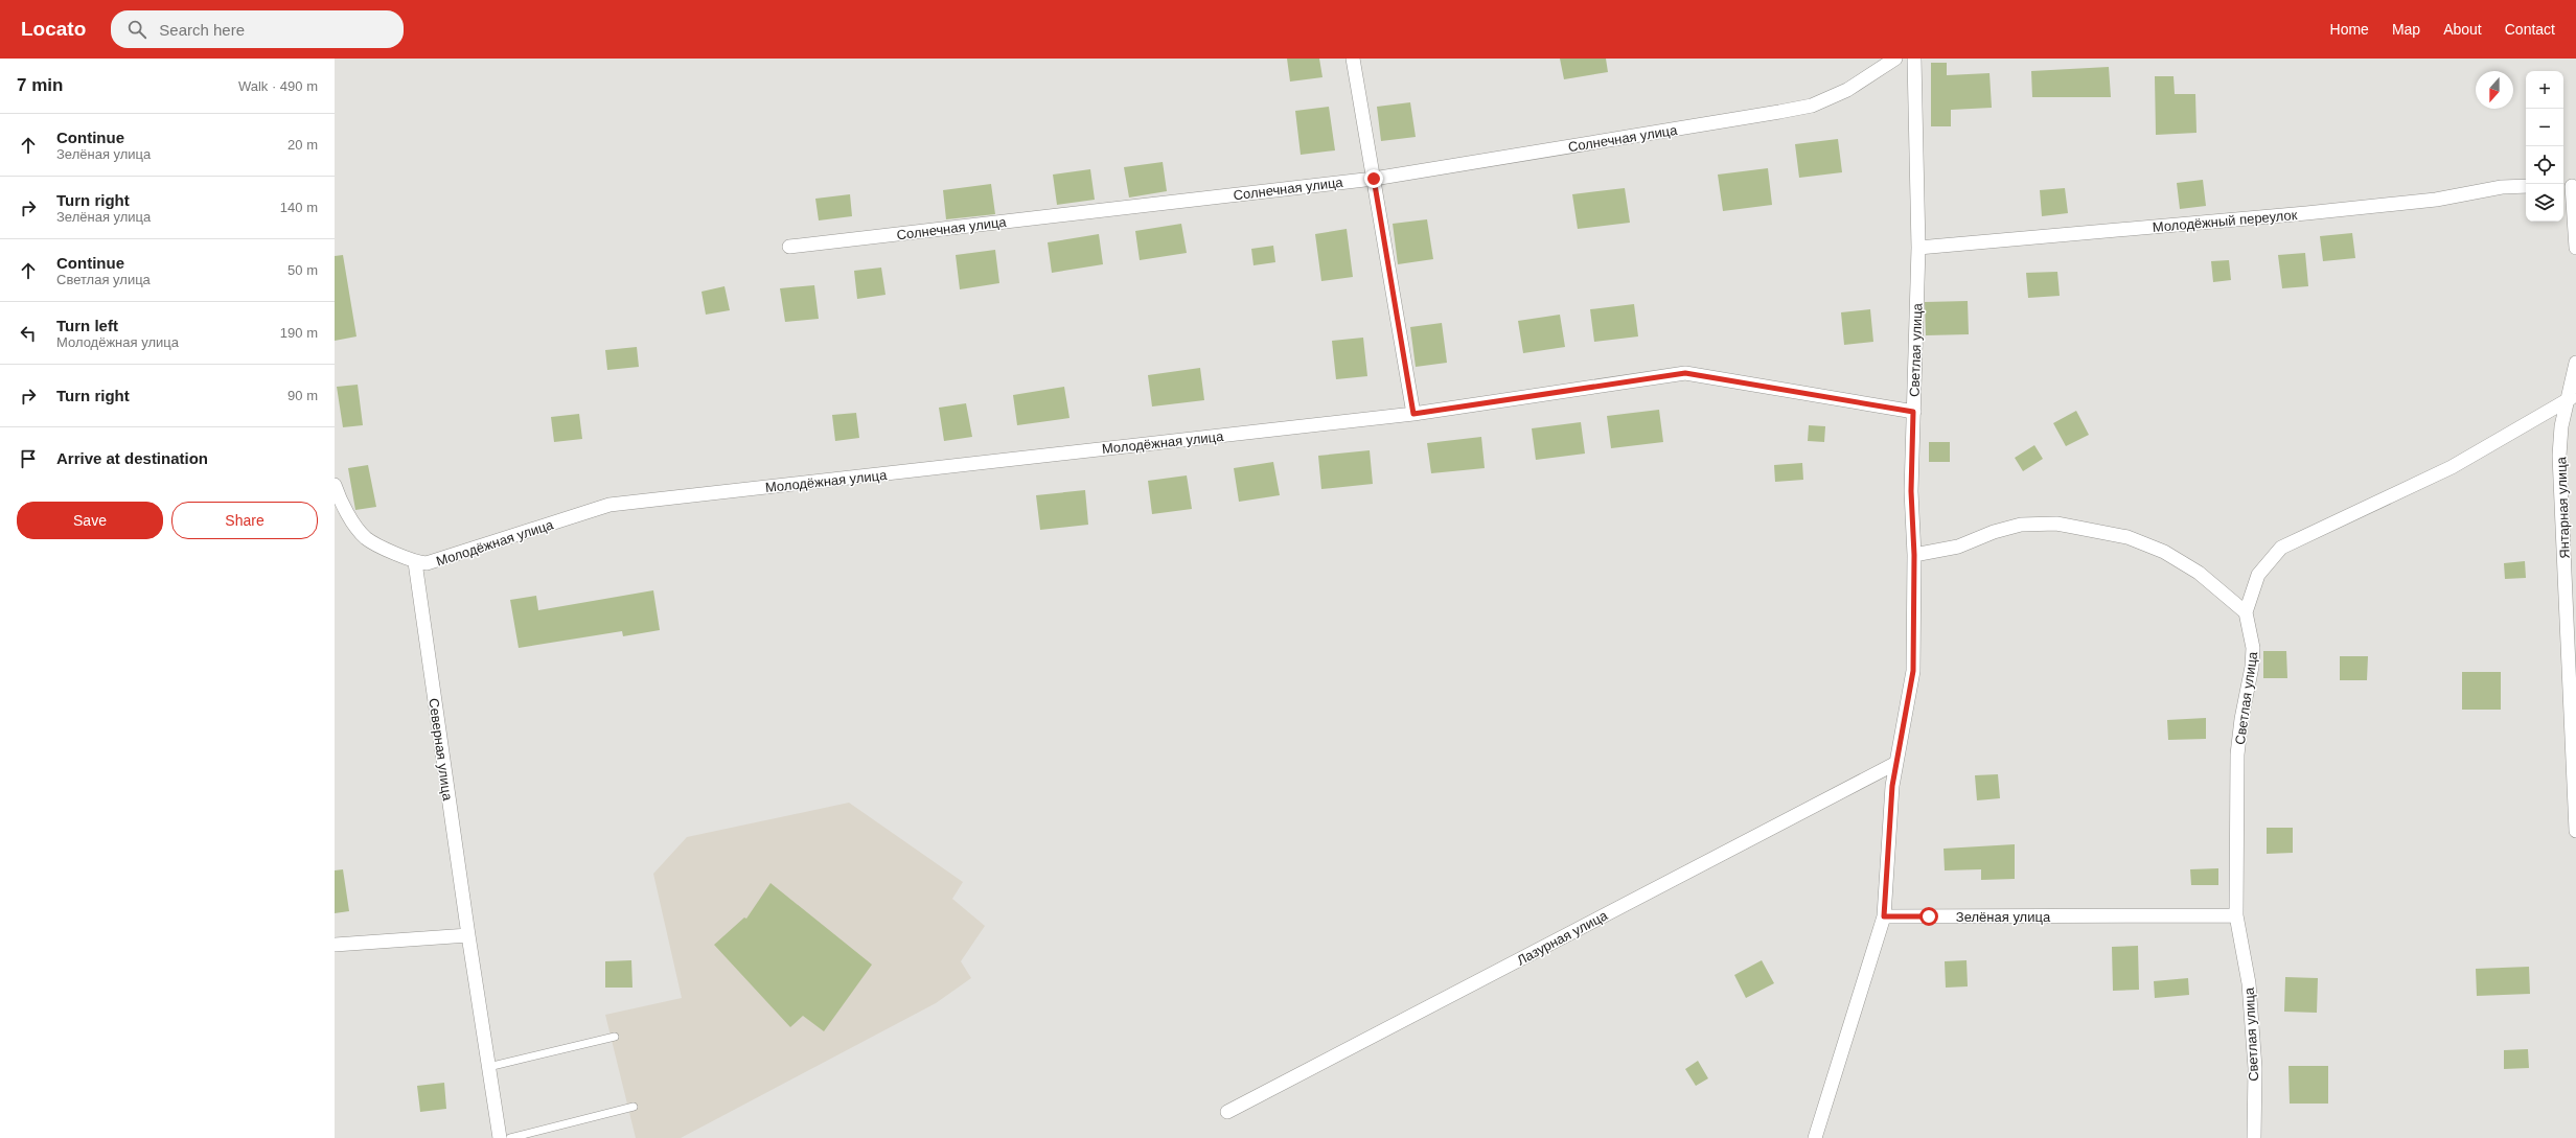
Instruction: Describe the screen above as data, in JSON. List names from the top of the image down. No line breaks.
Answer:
{"streets":{"street":["Солнечная улица","Молодёжный переулок","Светлая улица","Молодёжная улица","Янтарная улица","Северная улица","Зелёная улица","Лазурная улица"]},"crossings":[["Молодёжный переулок","Светлая улица"],["Светлая улица","Молодёжная улица"],["Светлая улица","Зелёная улица"],["Молодёжная улица","Северная улица"]],"north":"bottom","page":{"header":"Locato","search":"Search here","nav":["Home","Map","About","Contact"],"heading":["7 min","Walk · 490 m"],"map_buttons":["+","−"],"list":[["Continue","Зелёная улица","20 m"],["Turn right","Зелёная улица","140 m"],["Continue","Светлая улица","50 m"],["Turn left","Молодёжная улица","190 m"],["Turn right","90 m"],"Arrive at destination"],"buttons":["Save","Share"]}}
